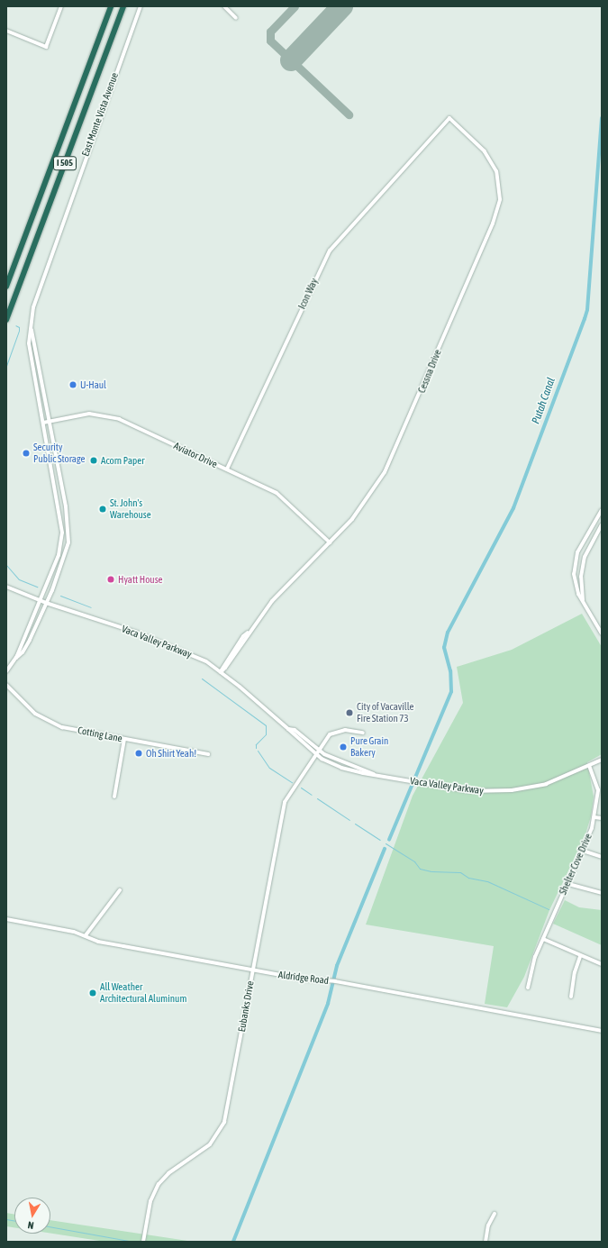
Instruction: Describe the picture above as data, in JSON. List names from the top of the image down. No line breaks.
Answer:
{"streets":{"highway":["I 505"],"street":["East Monte Vista Avenue","Icon Way","Cessna Drive","Aviator Drive","Vaca Valley Parkway","Cotting Lane","Shelter Cove Drive","Aldridge Road","Eubanks Drive"]},"crossings":[["East Monte Vista Avenue","Aviator Drive"],["East Monte Vista Avenue","Vaca Valley Parkway"],["Icon Way","Cessna Drive"],["Icon Way","Aviator Drive"],["Cessna Drive","Aviator Drive"],["Cessna Drive","Vaca Valley Parkway"],["Vaca Valley Parkway","Shelter Cove Drive"],["Vaca Valley Parkway","Eubanks Drive"],["Aldridge Road","Eubanks Drive"]],"water":["Putah Canal"],"places":["U-Haul","Security Public Storage","Acorn Paper","St. John's Warehouse","Hyatt House","City of Vacaville Fire Station 73","Pure Grain Bakery","Oh Shirt Yeah!","All Weather Architectural Aluminum"],"north":"bottom"}
